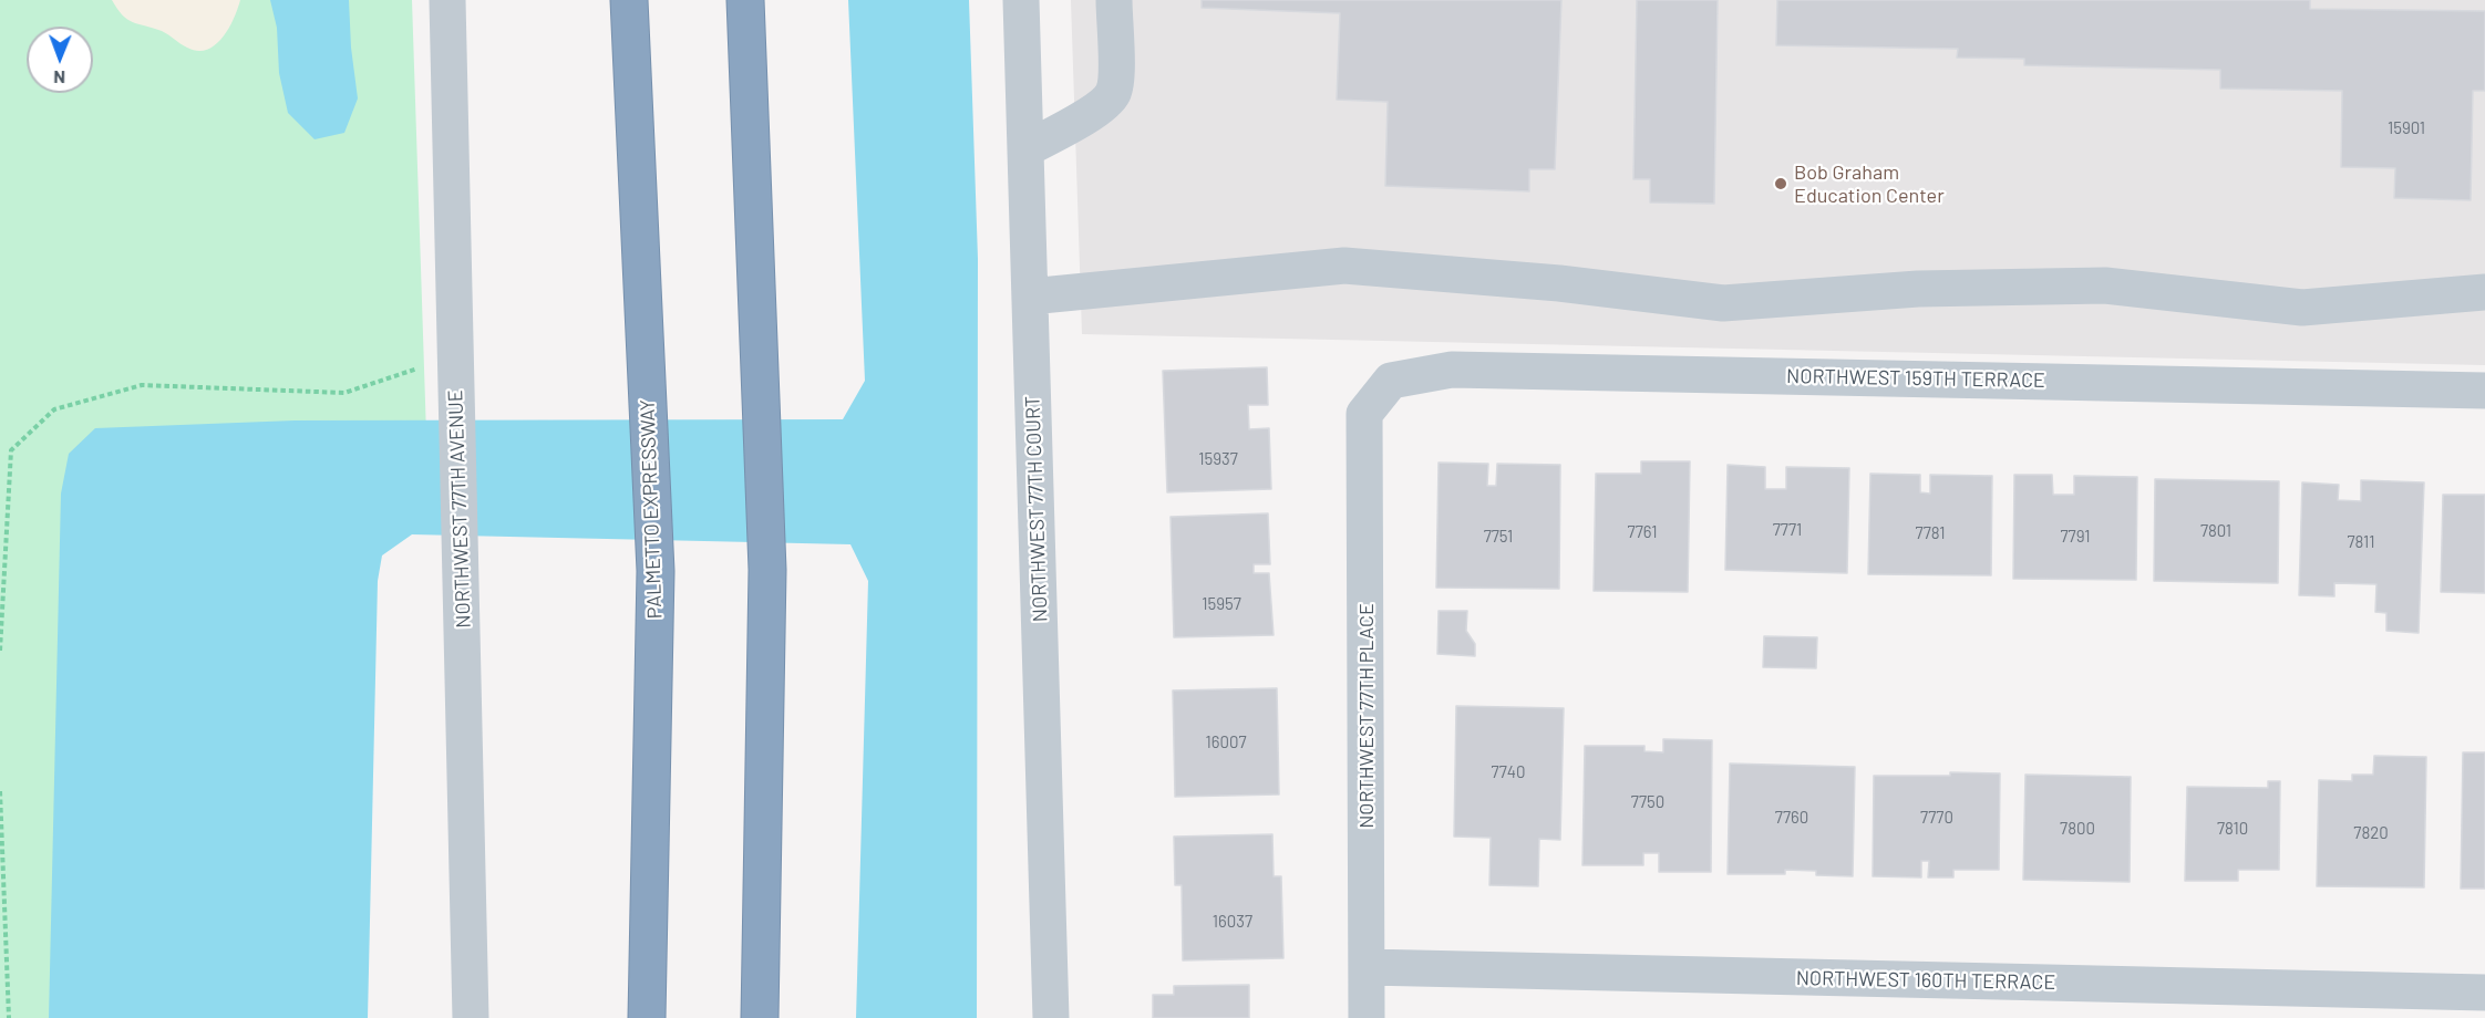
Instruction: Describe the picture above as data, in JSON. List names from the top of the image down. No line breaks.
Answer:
{"streets":{"highway":["PALMETTO EXPRESSWAY"],"street":["NORTHWEST 159TH TERRACE","NORTHWEST 77TH AVENUE","NORTHWEST 77TH COURT","NORTHWEST 77TH PLACE","NORTHWEST 160TH TERRACE"]},"crossings":[["NORTHWEST 159TH TERRACE","NORTHWEST 77TH PLACE"],["NORTHWEST 77TH PLACE","NORTHWEST 160TH TERRACE"]],"places":["Bob Graham Education Center"],"house_numbers":["15901","15937","7771","7801","7761","7781","7751","7791","7811","15957","16007","7740","7750","7760","7770","7800","7810","7820","16037"],"north":"bottom"}
